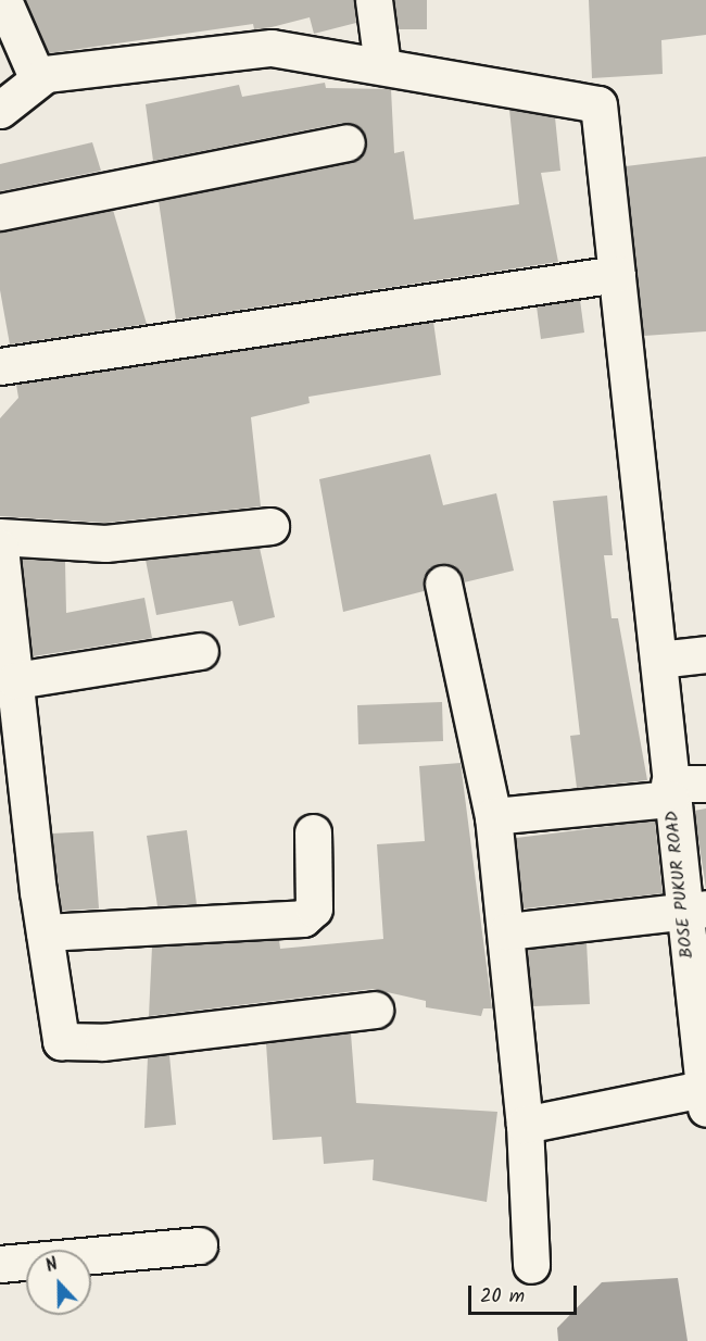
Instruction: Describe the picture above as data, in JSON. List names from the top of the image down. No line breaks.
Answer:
{"streets":{"street":["BOSE PUKUR ROAD"]},"scale_bar":"20 m","north":"top"}
